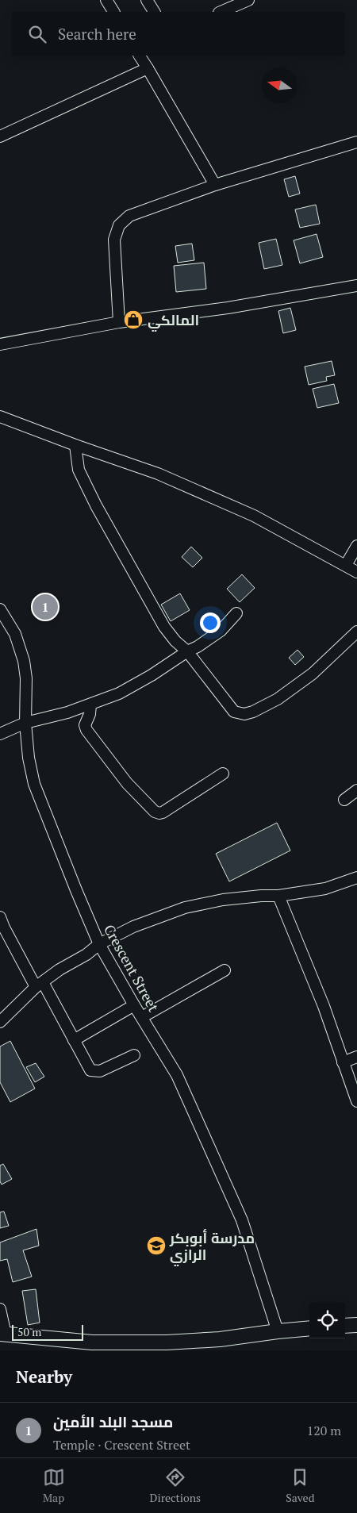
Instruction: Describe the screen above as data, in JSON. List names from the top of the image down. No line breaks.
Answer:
{"streets":{"street":["Crescent Street"]},"places":{"shop":["المالكي"],"school or university":["مدرسة أبوبكر الرازي"]},"scale_bar":"50 m","north":"left","page":{"search":"Search here","pins":"1","scale":"50 m","heading":"Nearby","list":[{"mark":"1","name":"مسجد البلد الأمين","note":"Temple · Crescent Street","value":"120 m"}],"nav":["Map","Directions","Saved"]}}
